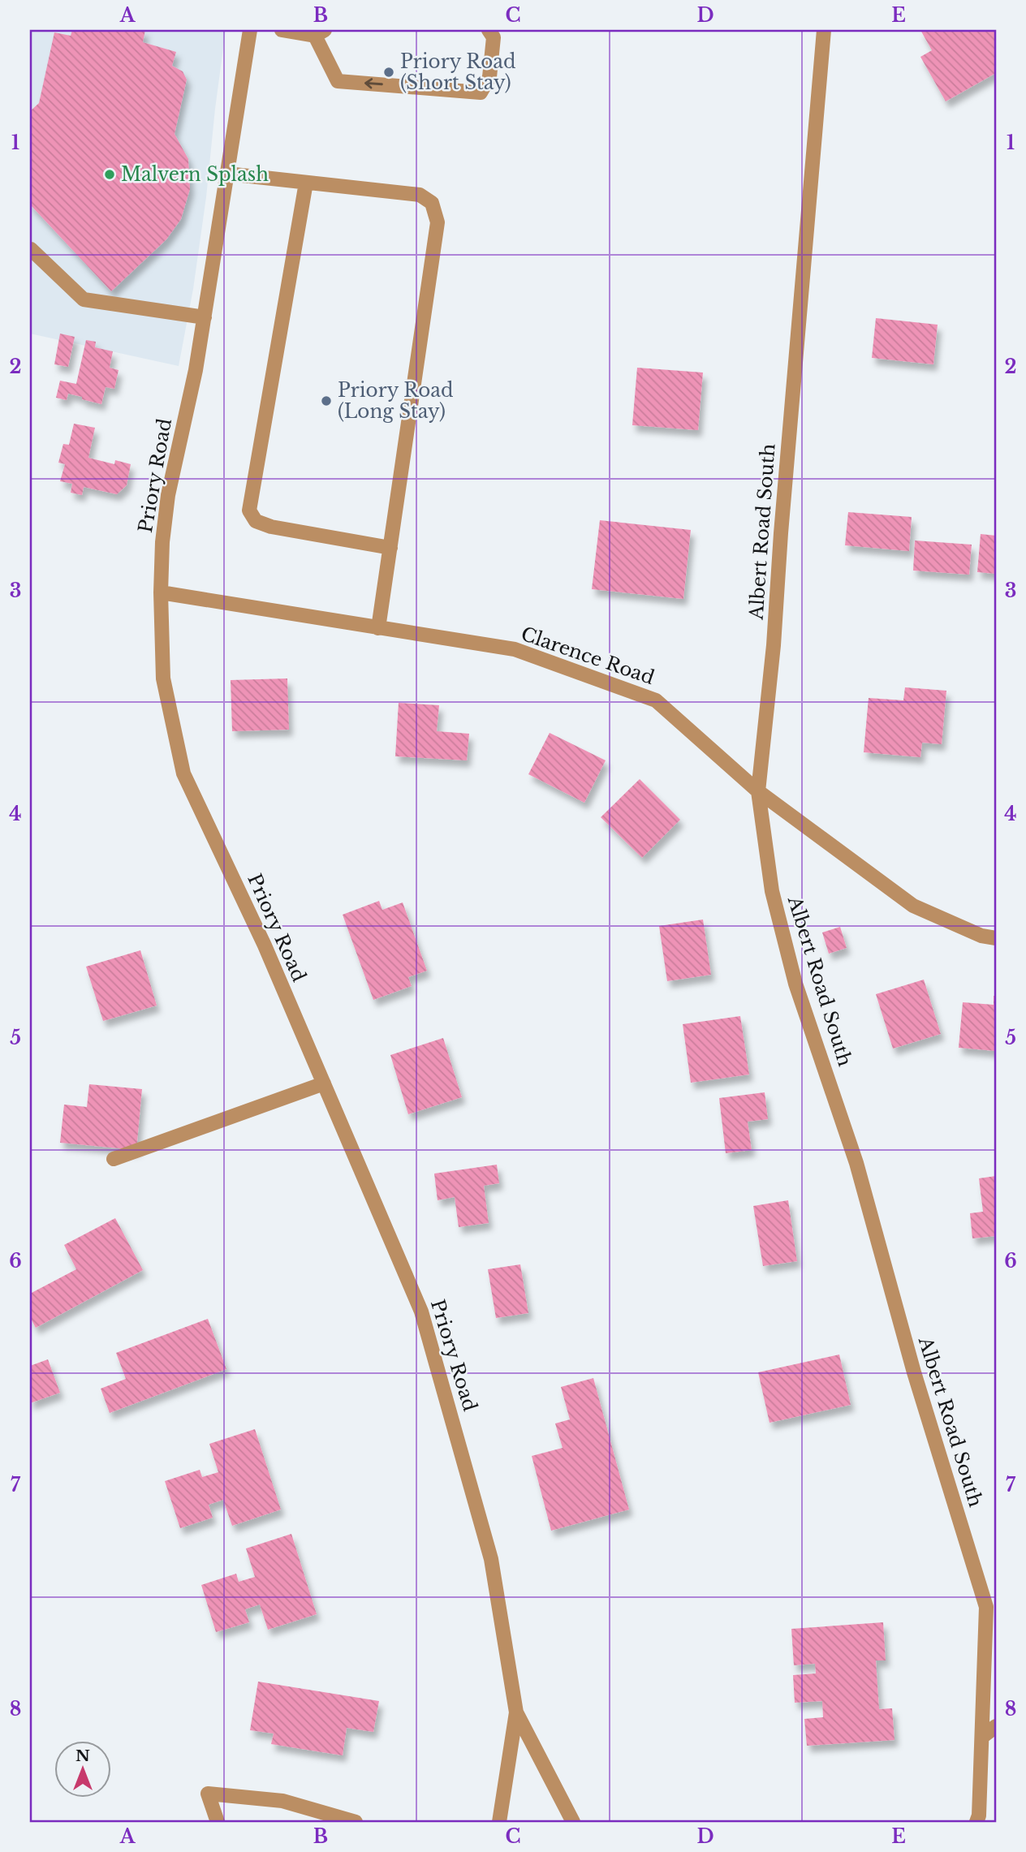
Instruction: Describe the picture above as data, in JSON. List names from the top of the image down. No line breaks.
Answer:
{"streets":{"street":["Priory Road","Albert Road South","Clarence Road"]},"crossings":[["Priory Road","Clarence Road"],["Albert Road South","Clarence Road"]],"places":["Priory Road (Short Stay)","Malvern Splash","Priory Road (Long Stay)"],"north":"top","grid":{"columns":["A","B","C","D","E"],"rows":["1","2","3","4","5","6","7","8"]}}
